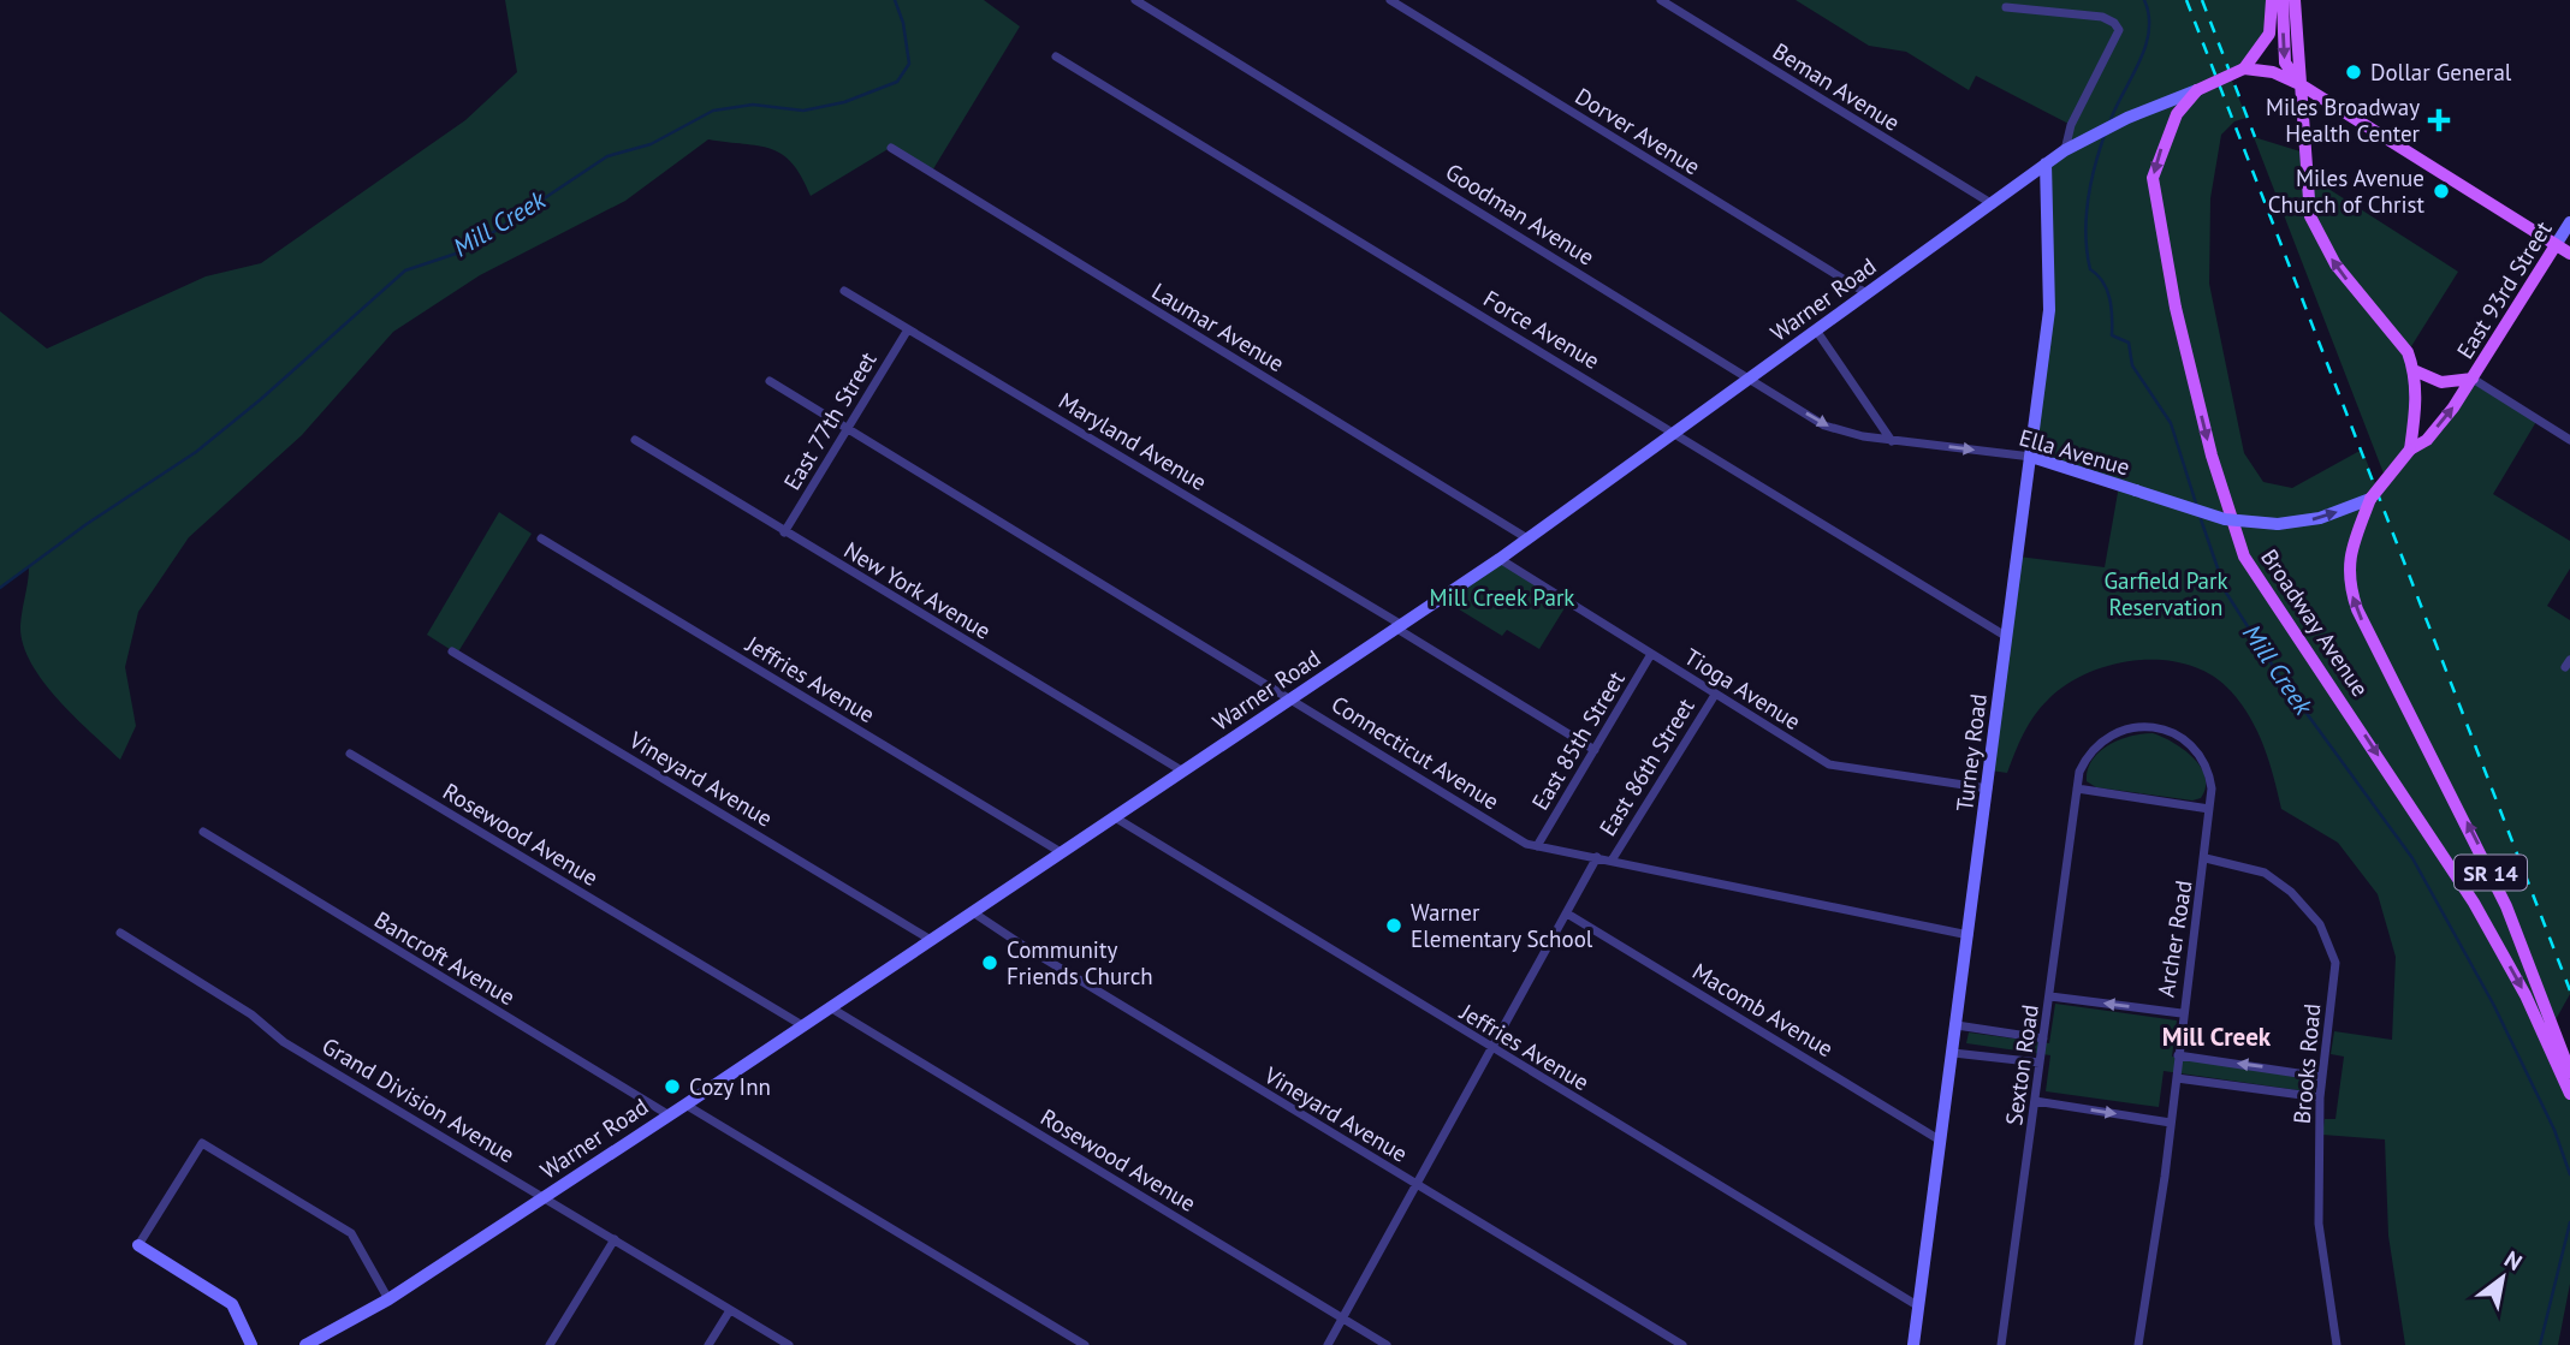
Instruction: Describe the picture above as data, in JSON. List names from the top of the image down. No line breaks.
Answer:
{"streets":{"main road":["East 93rd Street","Warner Road","Ella Avenue","Broadway Avenue","Turney Road","SR 14"],"street":["Beman Avenue","Dorver Avenue","Goodman Avenue","Laumar Avenue","Force Avenue","East 77th Street","Maryland Avenue","New York Avenue","Jeffries Avenue","Tioga Avenue","East 85th Street","Connecticut Avenue","East 86th Street","Vineyard Avenue","Rosewood Avenue","Archer Road","Bancroft Avenue","Macomb Avenue","Brooks Road","Sexton Road","Grand Division Avenue"]},"crossings":[["Beman Avenue","Warner Road"],["Dorver Avenue","Warner Road"],["Goodman Avenue","Warner Road"],["Goodman Avenue","Ella Avenue"],["East 93rd Street","Broadway Avenue"],["Warner Road","Laumar Avenue"],["Warner Road","Force Avenue"],["Warner Road","Maryland Avenue"],["Warner Road","New York Avenue"],["Warner Road","Broadway Avenue"],["Warner Road","Jeffries Avenue"],["Warner Road","Tioga Avenue"],["Warner Road","Connecticut Avenue"],["Warner Road","Turney Road"],["Warner Road","Vineyard Avenue"],["Warner Road","Rosewood Avenue"],["Warner Road","Bancroft Avenue"],["Warner Road","Grand Division Avenue"],["Force Avenue","Turney Road"],["East 77th Street","Maryland Avenue"],["East 77th Street","New York Avenue"],["East 77th Street","Connecticut Avenue"],["Maryland Avenue","East 85th Street"],["Ella Avenue","Broadway Avenue"],["Ella Avenue","Turney Road"],["Jeffries Avenue","Turney Road"],["Jeffries Avenue","East 86th Street"],["Tioga Avenue","East 85th Street"],["Tioga Avenue","Turney Road"],["Tioga Avenue","East 86th Street"],["East 85th Street","Connecticut Avenue"],["Connecticut Avenue","Turney Road"],["Connecticut Avenue","East 86th Street"],["Turney Road","Macomb Avenue"],["East 86th Street","Vineyard Avenue"],["East 86th Street","Rosewood Avenue"],["East 86th Street","Macomb Avenue"],["Archer Road","Brooks Road"],["Archer Road","Sexton Road"]],"one_way":["Ella Avenue"],"districts":["Mill Creek"],"water":["Mill Creek"],"parks":["Garfield Park Reservation","Mill Creek Park"],"places":{"other":["Dollar General","Miles Avenue Church of Christ","Warner Elementary School","Community Friends Church","Cozy Inn"],"health":["Miles Broadway Health Center"]},"north":"top right"}
